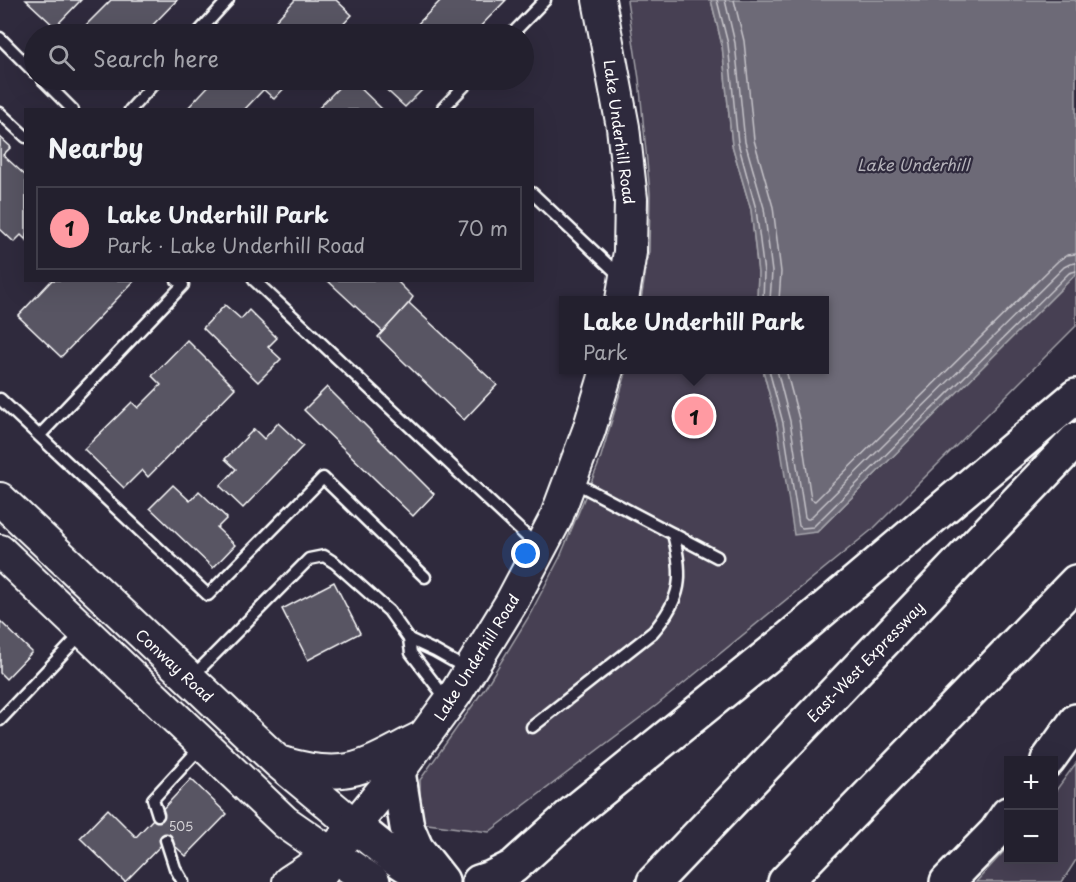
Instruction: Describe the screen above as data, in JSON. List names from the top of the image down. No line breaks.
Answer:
{"streets":{"highway":["East-West Expressway"],"main road":["Lake Underhill Road","Conway Road"]},"crossings":[["Lake Underhill Road","Conway Road"]],"water":["Lake Underhill"],"house_numbers":["505"],"page":{"search":"Search here","heading":"Nearby","list":[{"mark":"1","name":"Lake Underhill Park","note":"Park · Lake Underhill Road","value":"70 m"}],"popup":["Lake Underhill Park","Park"],"pins":"1","map_buttons":["+","−"]}}
